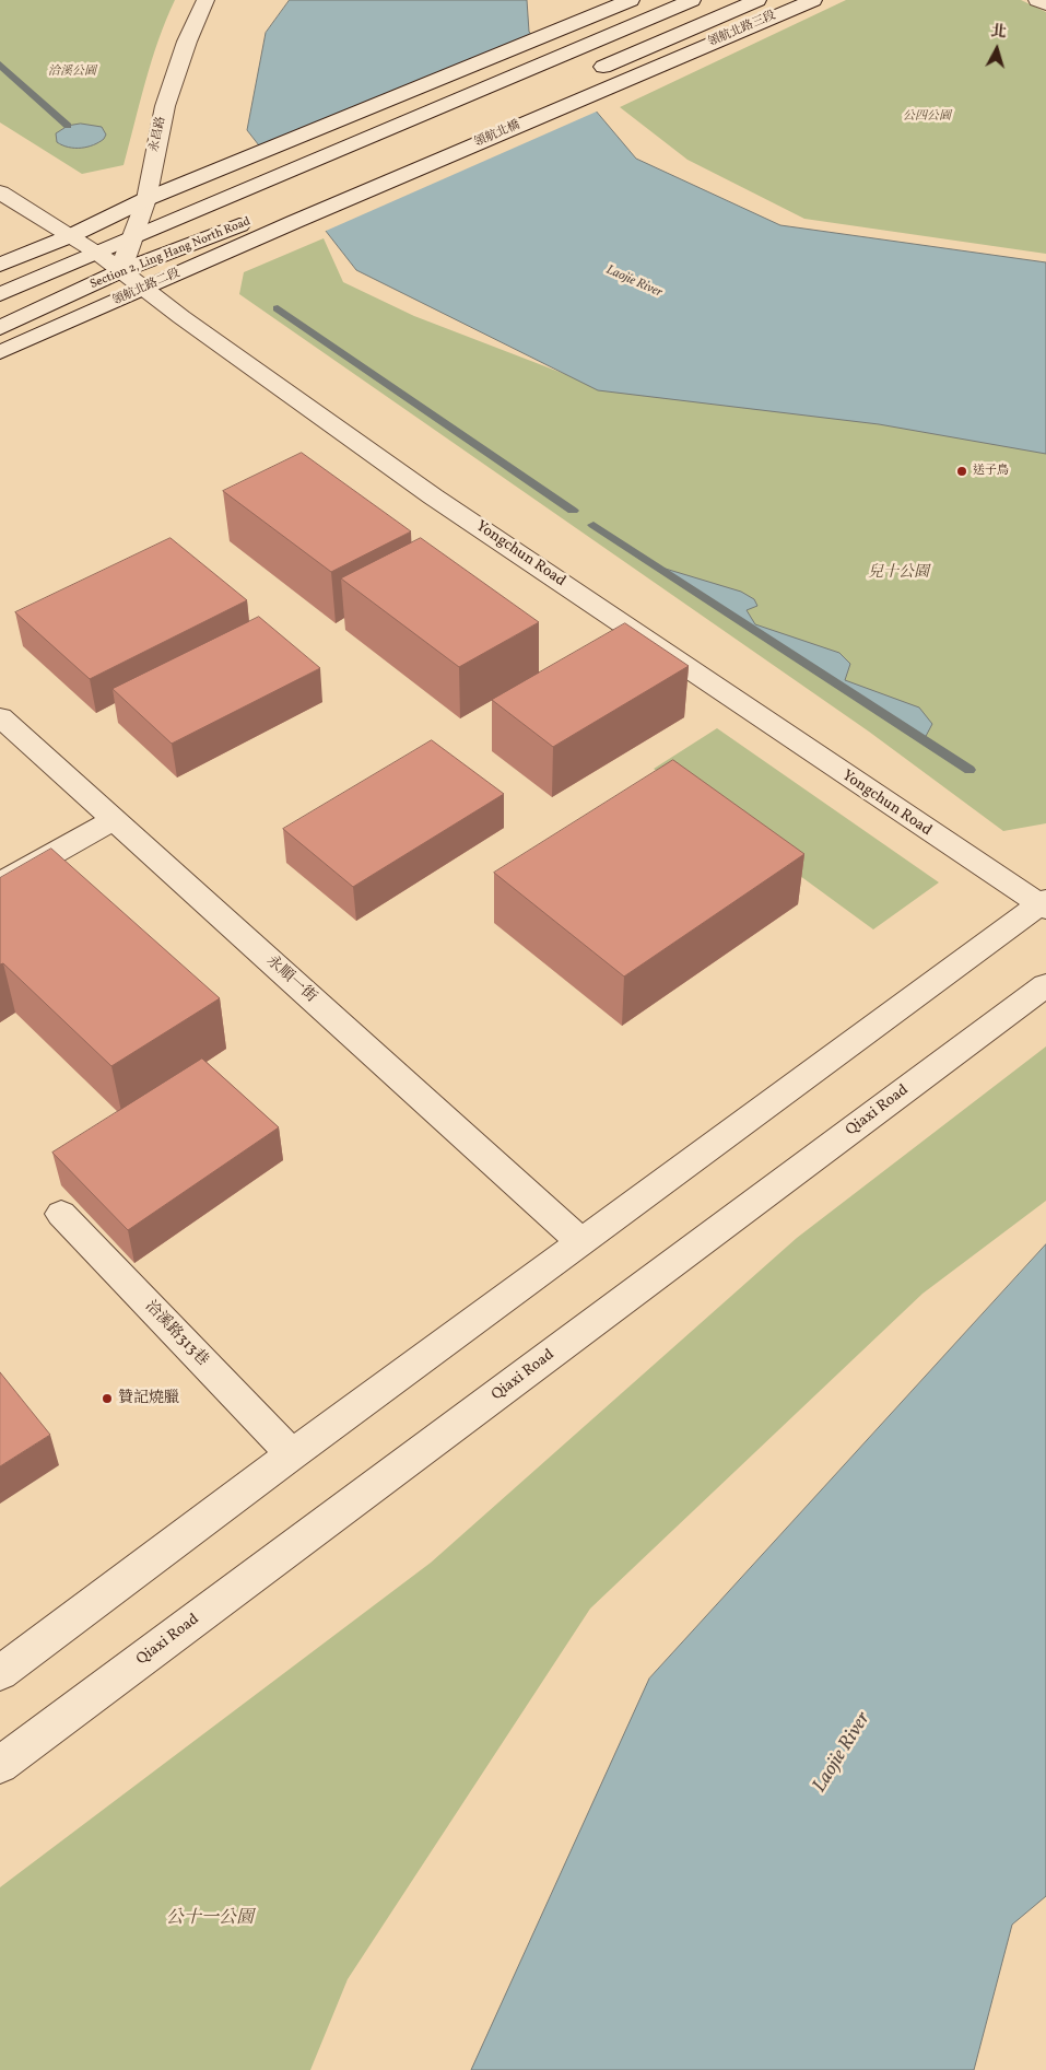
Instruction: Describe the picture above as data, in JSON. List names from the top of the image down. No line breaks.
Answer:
{"streets":{"street":["領航北路三段","永昌路","領航北橋","Section 2, Ling Hang North Road","領航北路二段","Yongchun Road","永順一街","Qiaxi Road","洽溪路313巷"]},"crossings":[["領航北路三段","領航北橋"],["永昌路","Section 2, Ling Hang North Road"],["永昌路","Yongchun Road"],["領航北橋","Section 2, Ling Hang North Road"],["領航北橋","領航北路二段"],["Section 2, Ling Hang North Road","領航北路二段"],["Section 2, Ling Hang North Road","Yongchun Road"],["領航北路二段","Yongchun Road"]],"water":["Laojie River"],"parks":["洽溪公園","公四公園","兒十公園","公十一公園"],"places":["送子鳥","贊記燒臘"],"north":"top"}
